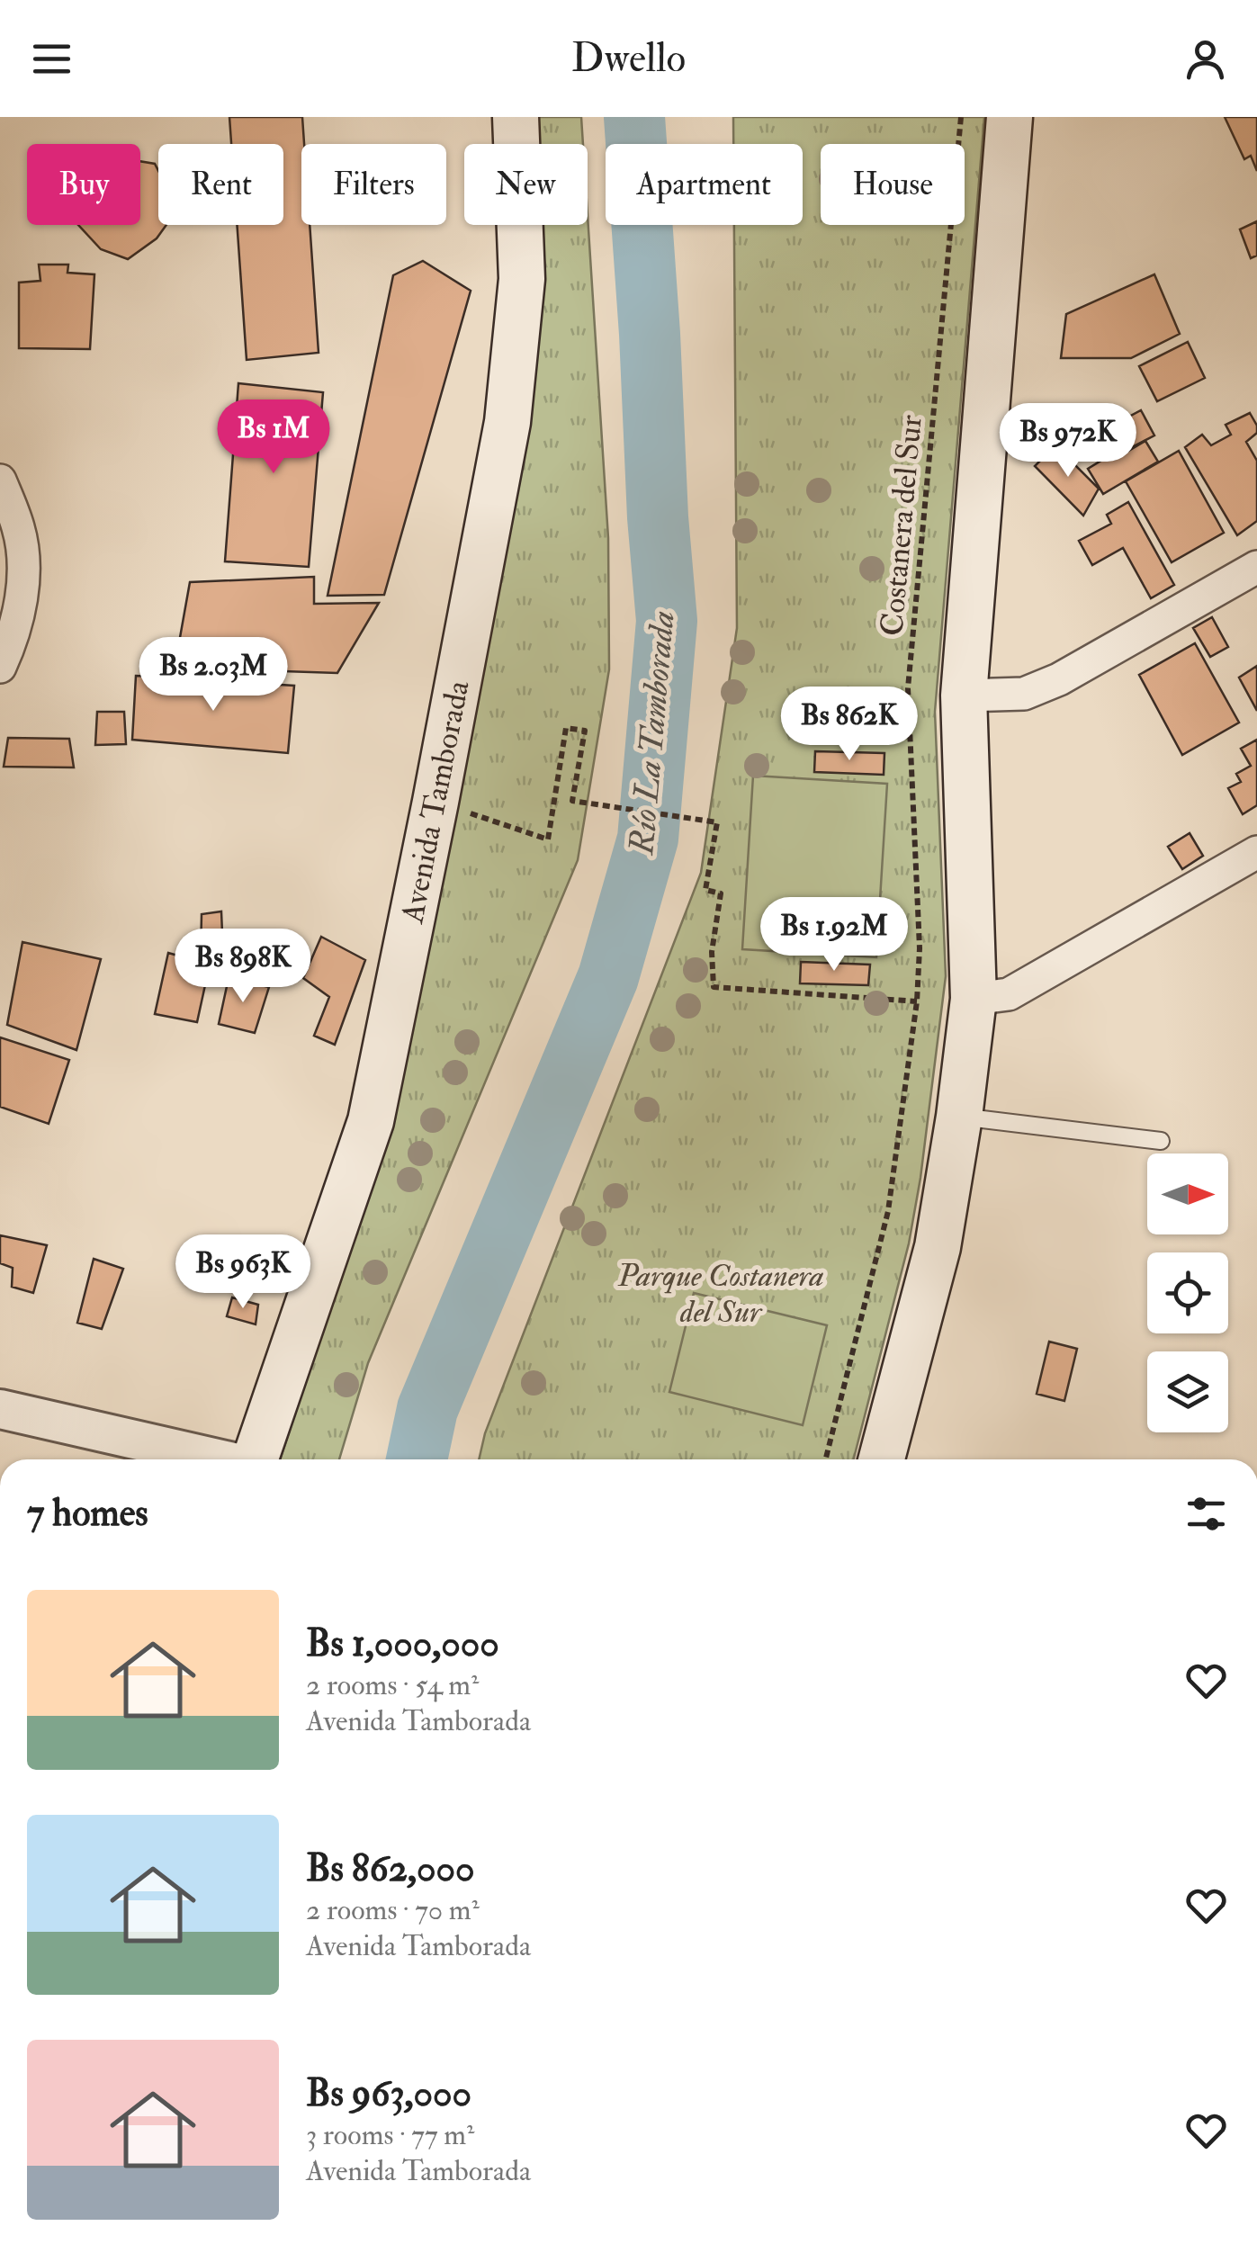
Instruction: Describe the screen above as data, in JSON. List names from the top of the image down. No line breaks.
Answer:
{"streets":{"main road":["Avenida Tamborada"],"path":["Costanera del Sur"]},"water":["Río La Tamborada"],"parks":["Parque Costanera del Sur"],"north":"right","page":{"header":"Dwello","chip":["Buy","Rent","Filters","New","Apartment","House"],"price":["Bs 1M","Bs 972K","Bs 2.03M","Bs 862K","Bs 1.92M","Bs 898K","Bs 963K"],"heading":"7 homes","list":[{"name":"Bs 1,000,000","note":"2 rooms · 54 m² · Avenida Tamborada"},{"name":"Bs 862,000","note":"2 rooms · 70 m² · Avenida Tamborada"},{"name":"Bs 963,000","note":"3 rooms · 77 m² · Avenida Tamborada"}]}}
